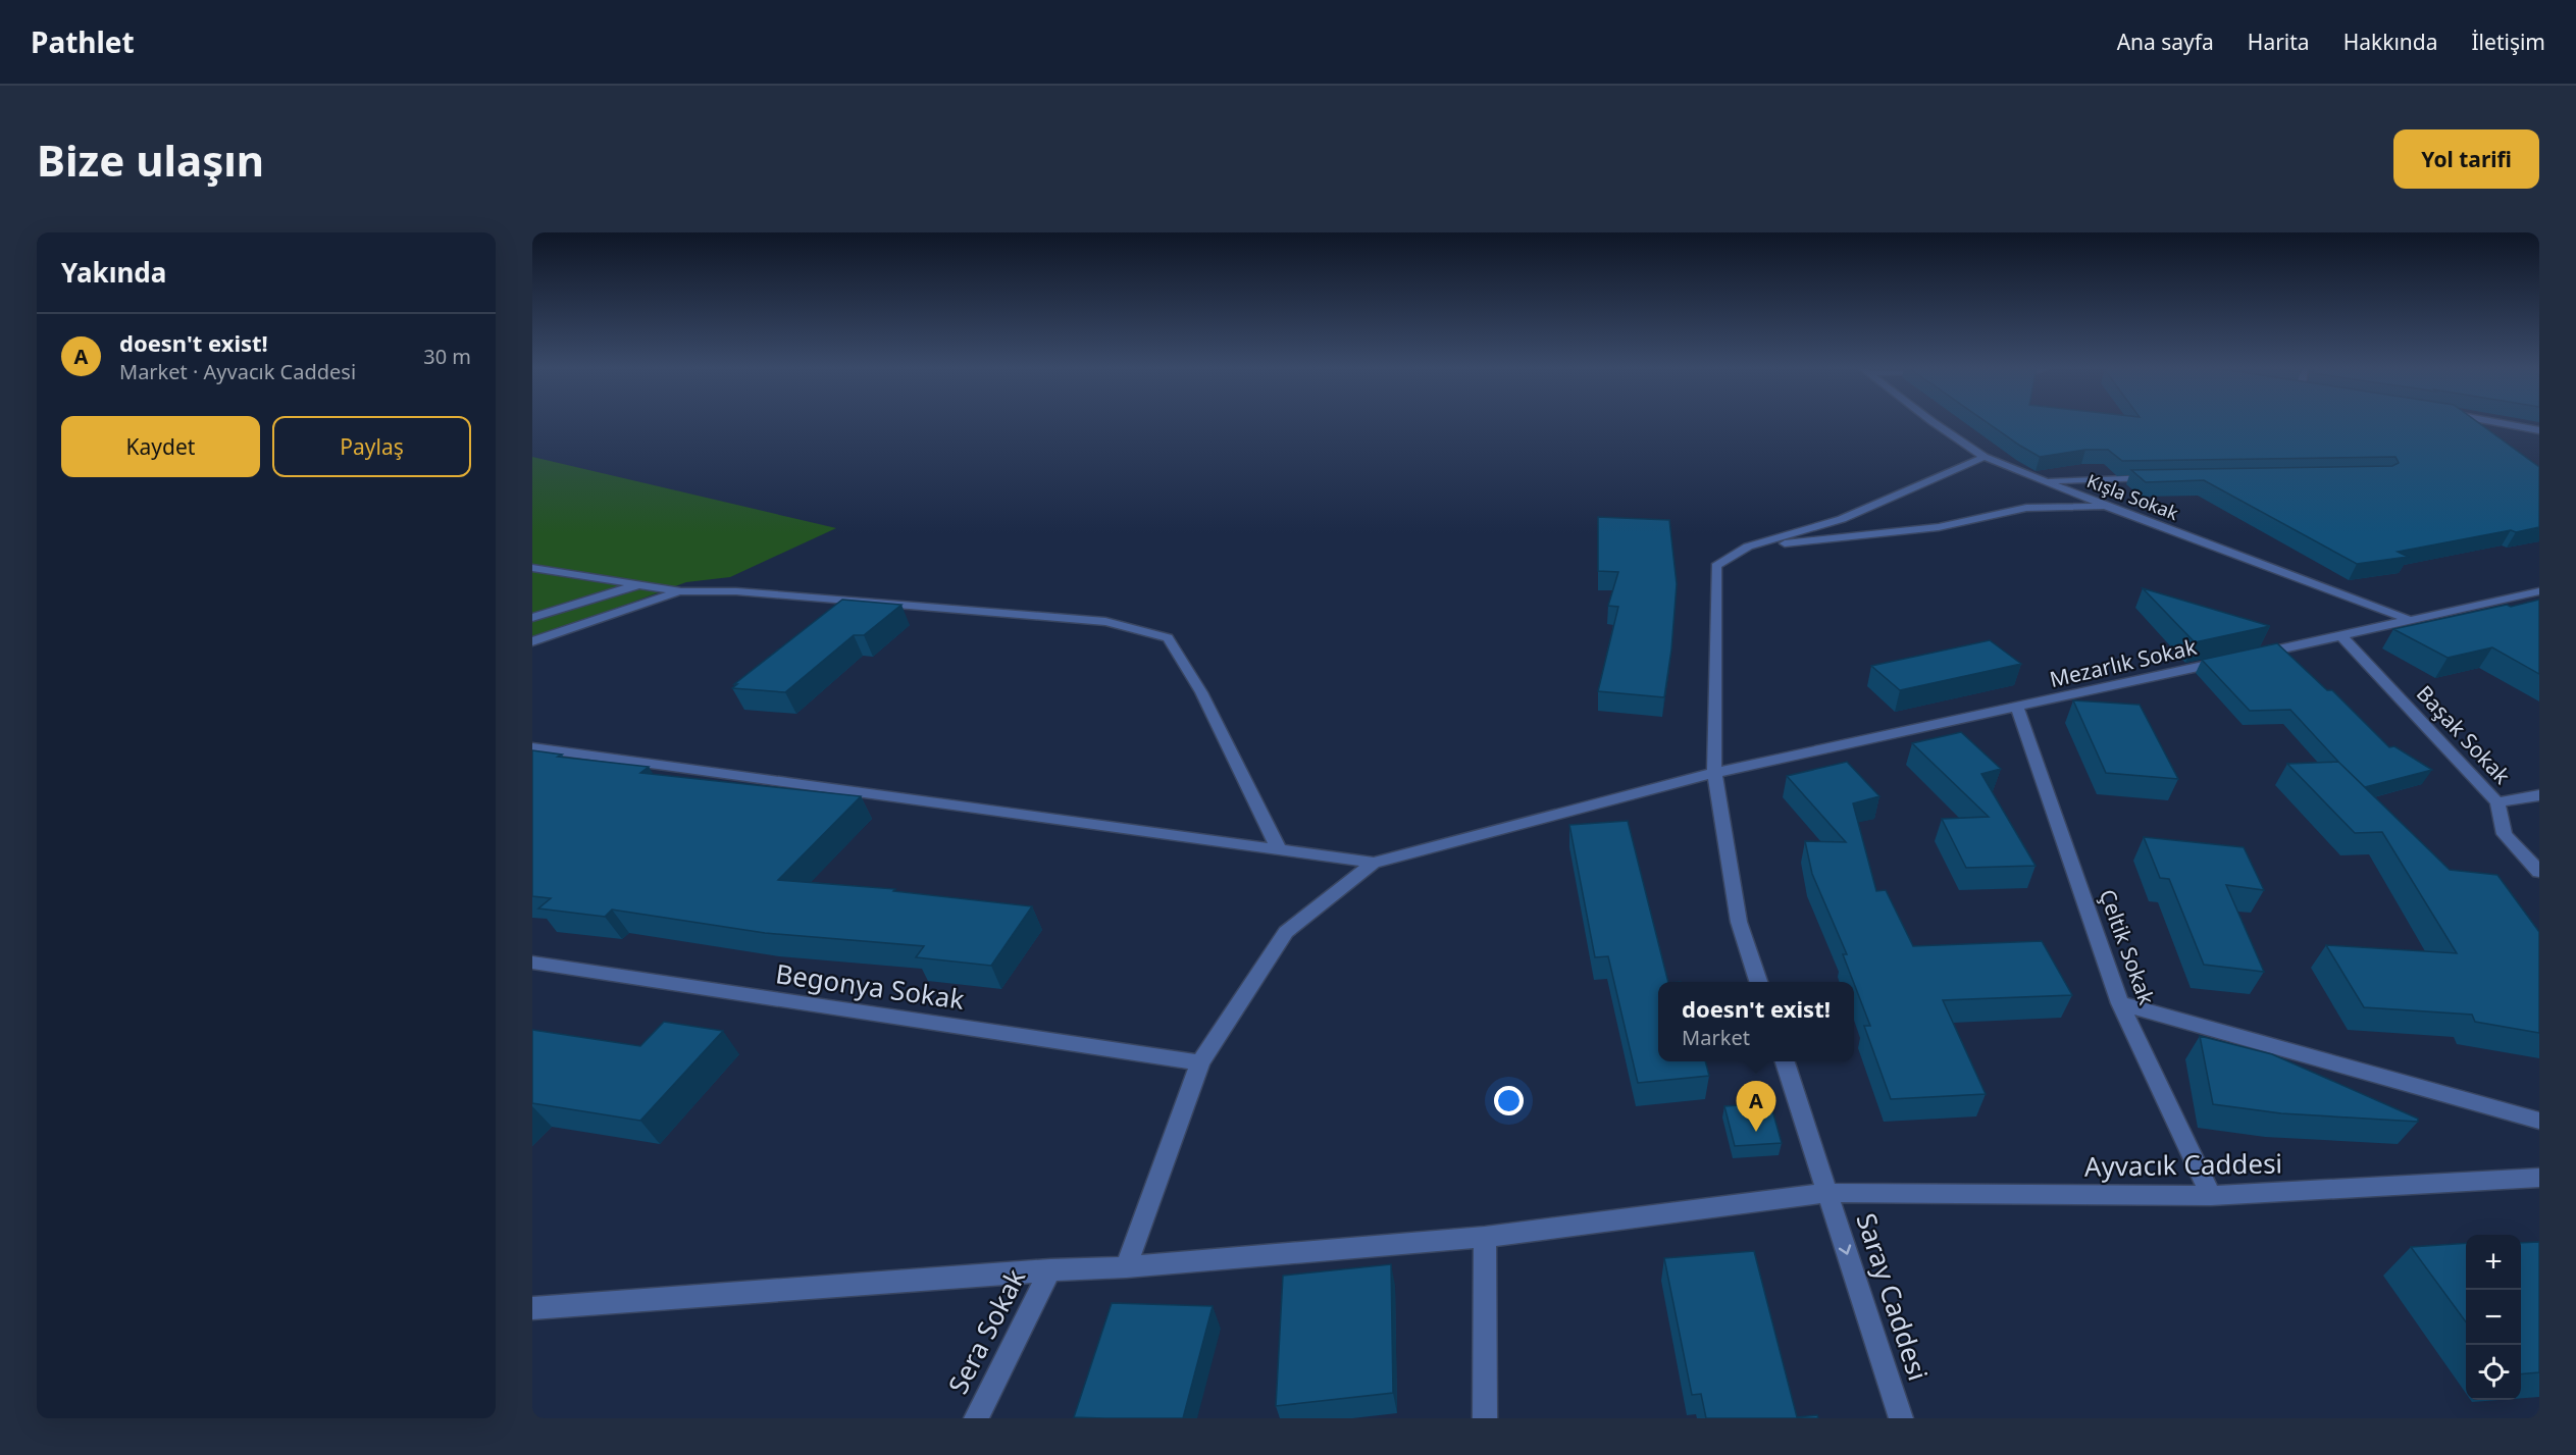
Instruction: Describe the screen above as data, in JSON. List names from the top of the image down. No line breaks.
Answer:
{"streets":{"street":["Kışla Sokak","Mezarlık Sokak","Başak Sokak","Çeltik Sokak","Begonya Sokak","Ayvacık Caddesi","Saray Caddesi","Sera Sokak"]},"crossings":[["Mezarlık Sokak","Çeltik Sokak"],["Çeltik Sokak","Ayvacık Caddesi"],["Ayvacık Caddesi","Saray Caddesi"],["Ayvacık Caddesi","Sera Sokak"]],"one_way":["Saray Caddesi"],"page":{"header":"Pathlet","nav":["Ana sayfa","Harita","Hakkında","İletişim"],"buttons":["Yol tarifi",["Kaydet","Paylaş"]],"title":"Bize ulaşın","heading":"Yakında","list":[{"mark":"A","name":"doesn't exist!","note":"Market · Ayvacık Caddesi","value":"30 m"}],"popup":["doesn't exist!","Market"],"pins":"A","map_buttons":["+","−"]}}
